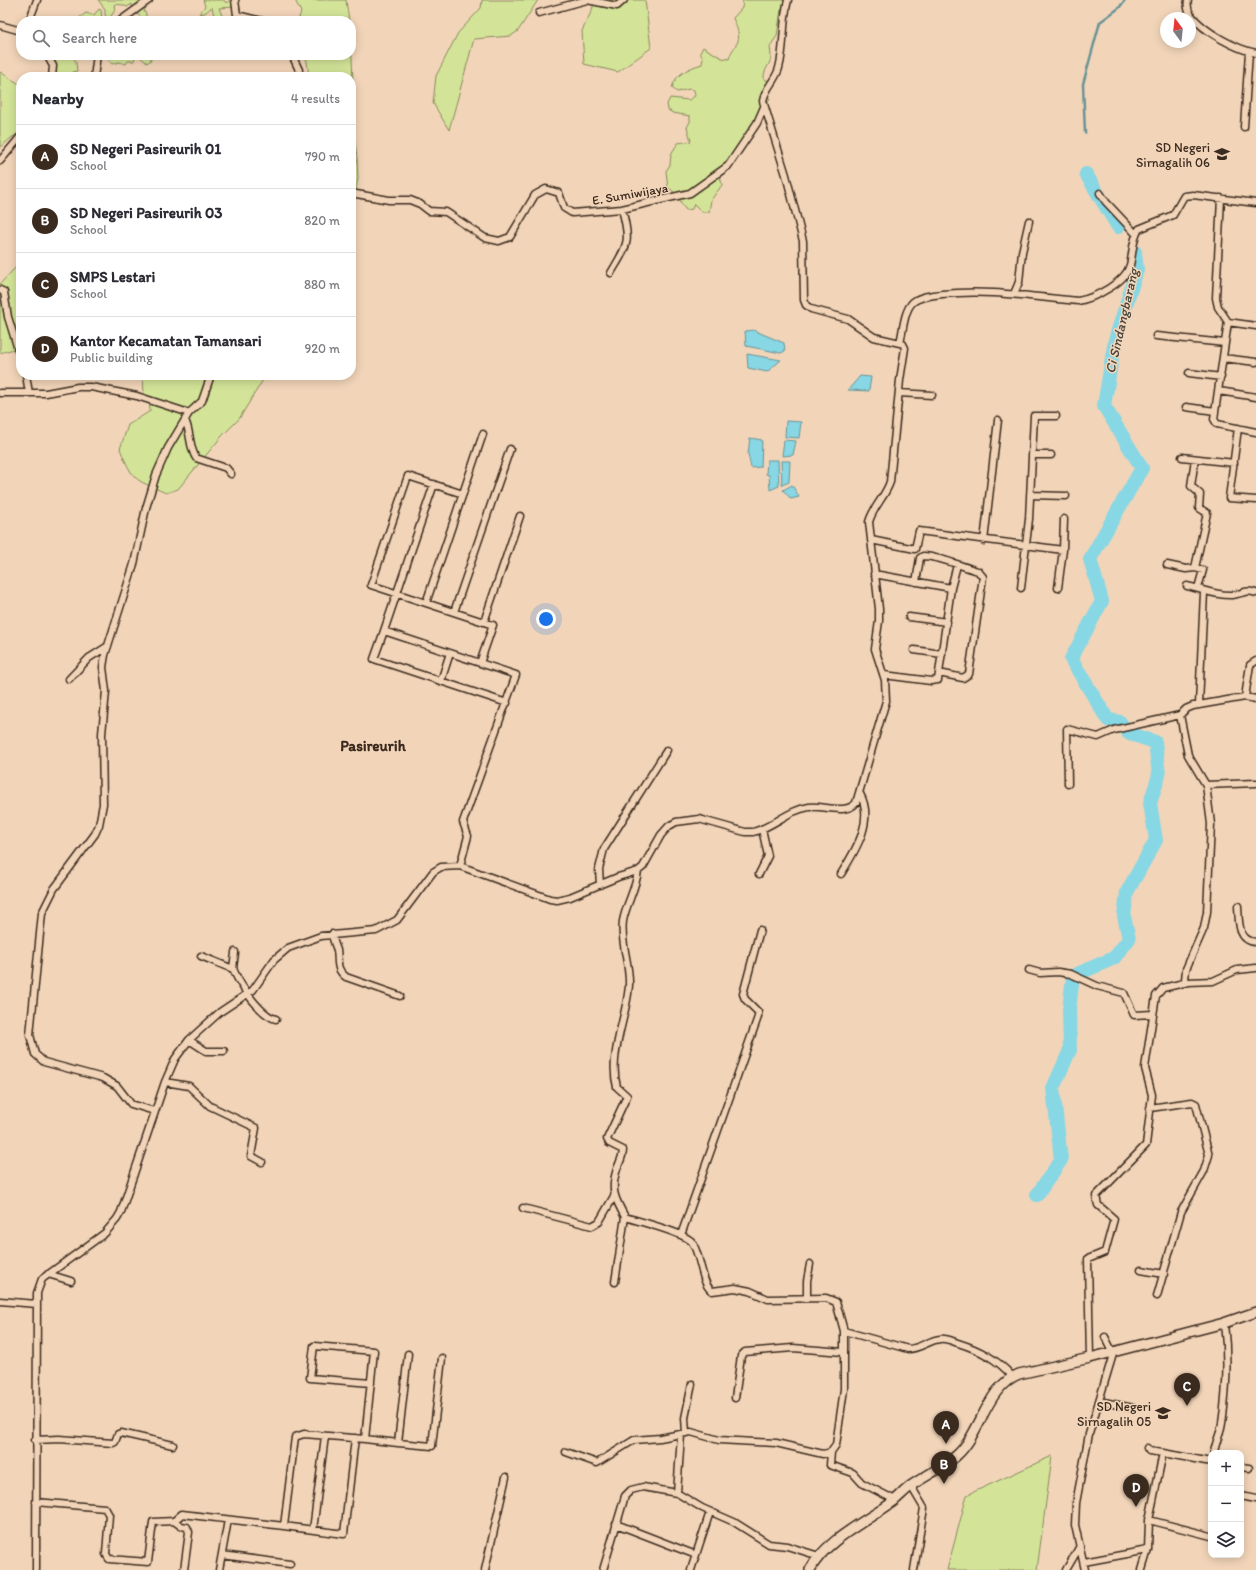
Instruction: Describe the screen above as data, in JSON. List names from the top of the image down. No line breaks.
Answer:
{"streets":{"street":["E. Sumiwijaya"]},"districts":["Pasireurih"],"water":["Ci Sindangbarang"],"places":{"school or university":["SD Negeri Sirnagalih 06","SD Negeri Sirnagalih 05"]},"north":"top","page":{"search":"Search here","heading":["Nearby","4 results"],"list":[{"mark":"A","name":"SD Negeri Pasireurih 01","note":"School","value":"790 m"},{"mark":"B","name":"SD Negeri Pasireurih 03","note":"School","value":"820 m"},{"mark":"C","name":"SMPS Lestari","note":"School","value":"880 m"},{"mark":"D","name":"Kantor Kecamatan Tamansari","note":"Public building","value":"920 m"}],"pins":["C","A","B","D"],"map_buttons":["+","−"]}}
